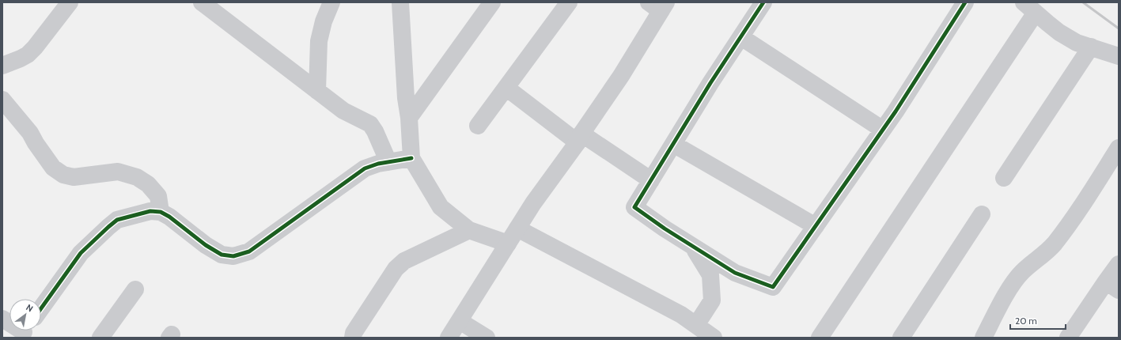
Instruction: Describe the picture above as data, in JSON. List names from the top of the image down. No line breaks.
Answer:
{"scale_bar":"20 m","north":"top right"}
